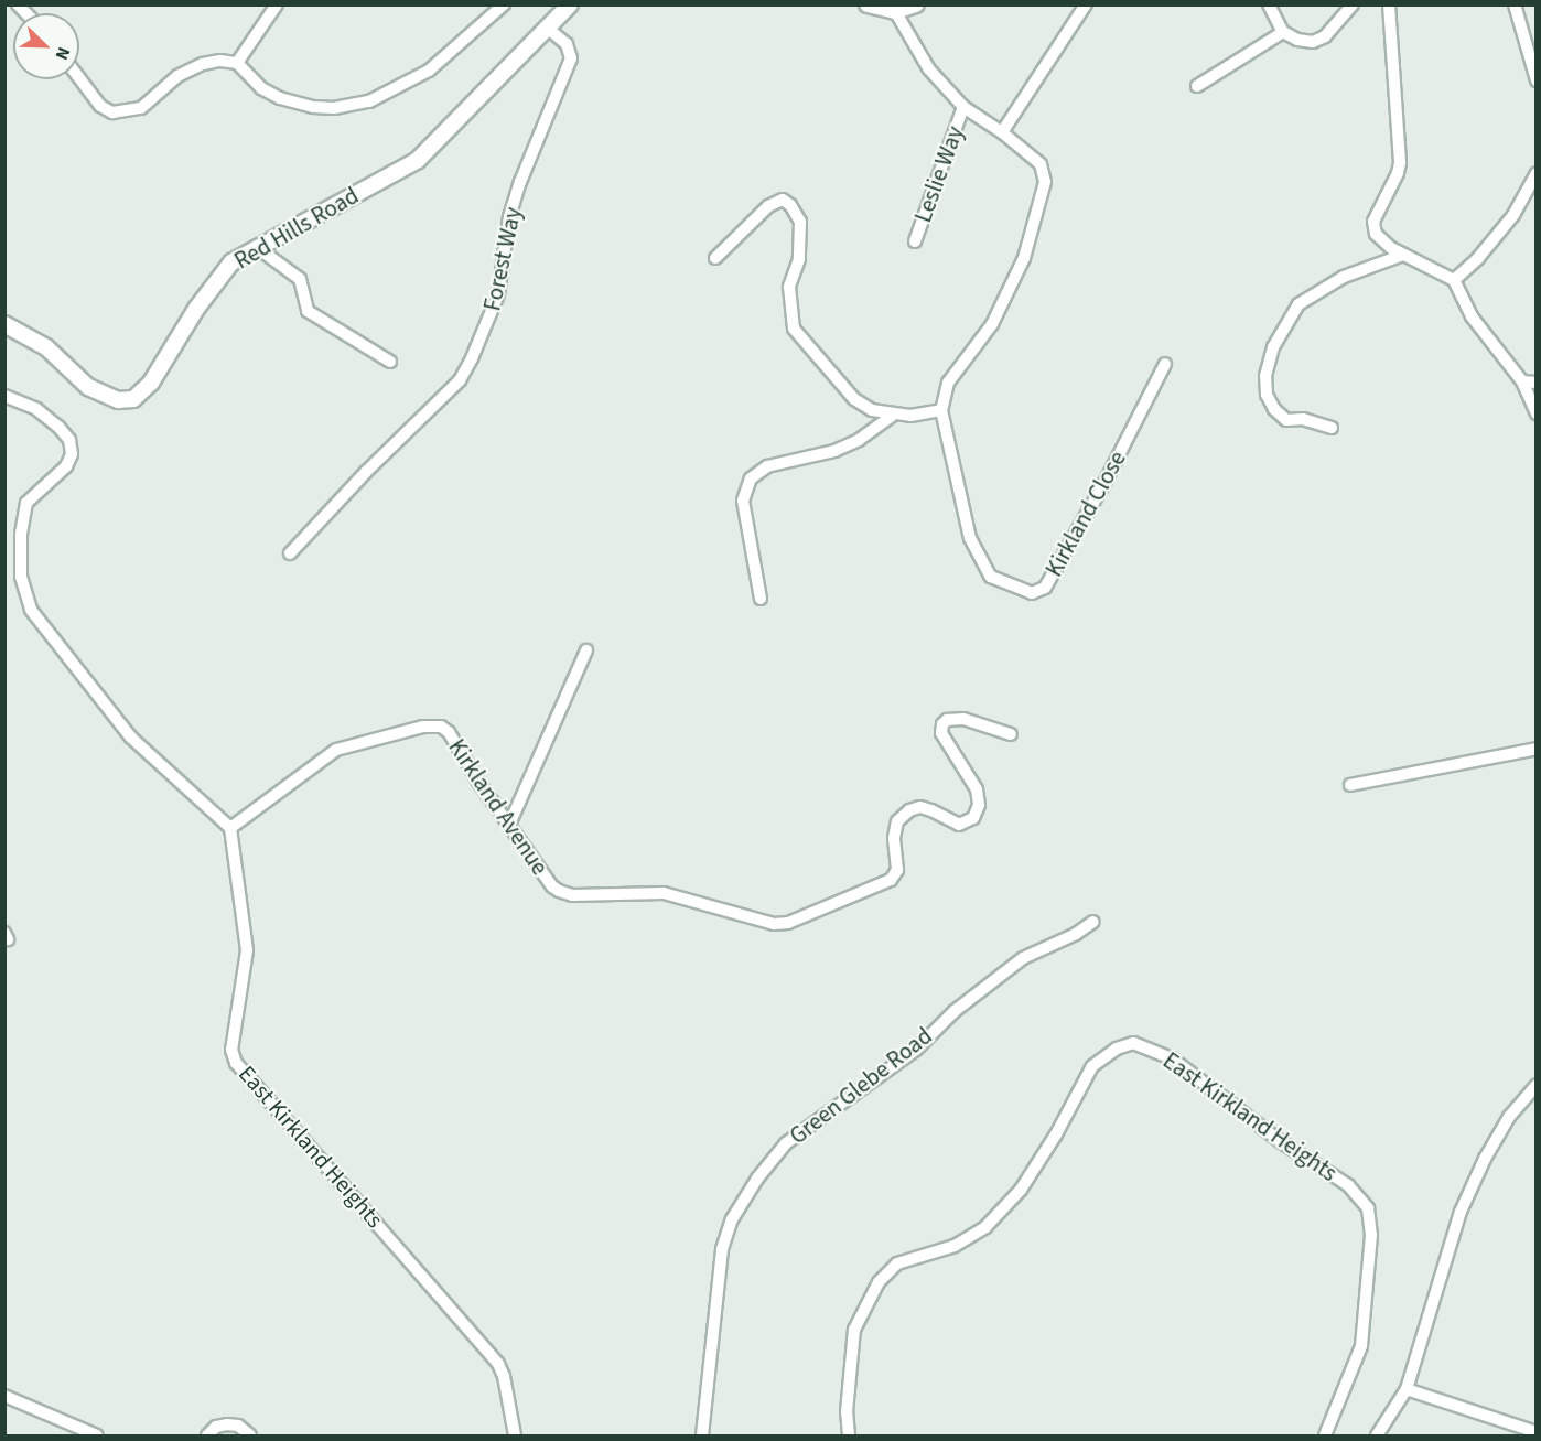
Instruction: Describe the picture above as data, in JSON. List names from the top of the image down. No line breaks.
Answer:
{"streets":{"main road":["Red Hills Road"],"street":["Leslie Way","Forest Way","Kirkland Close","Kirkland Avenue","Green Glebe Road","East Kirkland Heights"]},"crossings":[["Leslie Way","Kirkland Close"],["Red Hills Road","Forest Way"],["Kirkland Avenue","East Kirkland Heights"]],"north":"bottom right"}
